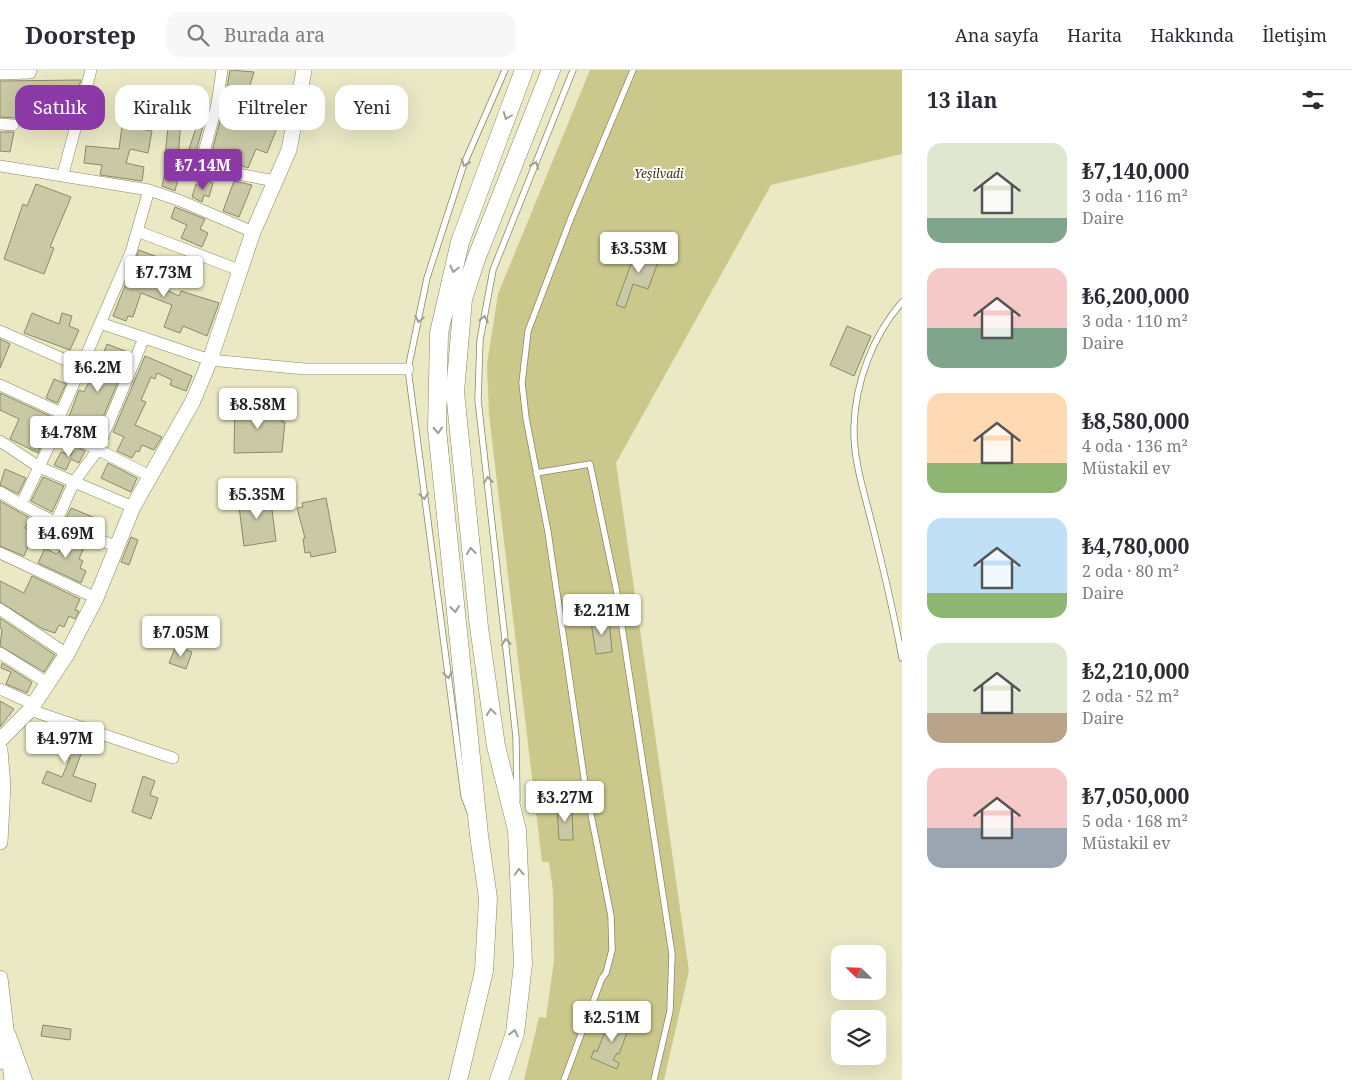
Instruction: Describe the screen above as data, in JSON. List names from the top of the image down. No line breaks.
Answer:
{"parks":["Yeşilvadi"],"north":"top left","page":{"header":"Doorstep","search":"Burada ara","nav":["Ana sayfa","Harita","Hakkında","İletişim"],"heading":"13 ilan","chip":["Satılık","Kiralık","Filtreler","Yeni"],"list":[{"name":"₺7,140,000","note":"3 oda · 116 m² · Daire"},{"name":"₺6,200,000","note":"3 oda · 110 m² · Daire"},{"name":"₺8,580,000","note":"4 oda · 136 m² · Müstakil ev"},{"name":"₺4,780,000","note":"2 oda · 80 m² · Daire"},{"name":"₺2,210,000","note":"2 oda · 52 m² · Daire"},{"name":"₺7,050,000","note":"5 oda · 168 m² · Müstakil ev"}],"price":["₺7.14M","₺3.53M","₺7.73M","₺6.2M","₺8.58M","₺4.78M","₺5.35M","₺4.69M","₺2.21M","₺7.05M","₺4.97M","₺3.27M","₺2.51M"]}}
